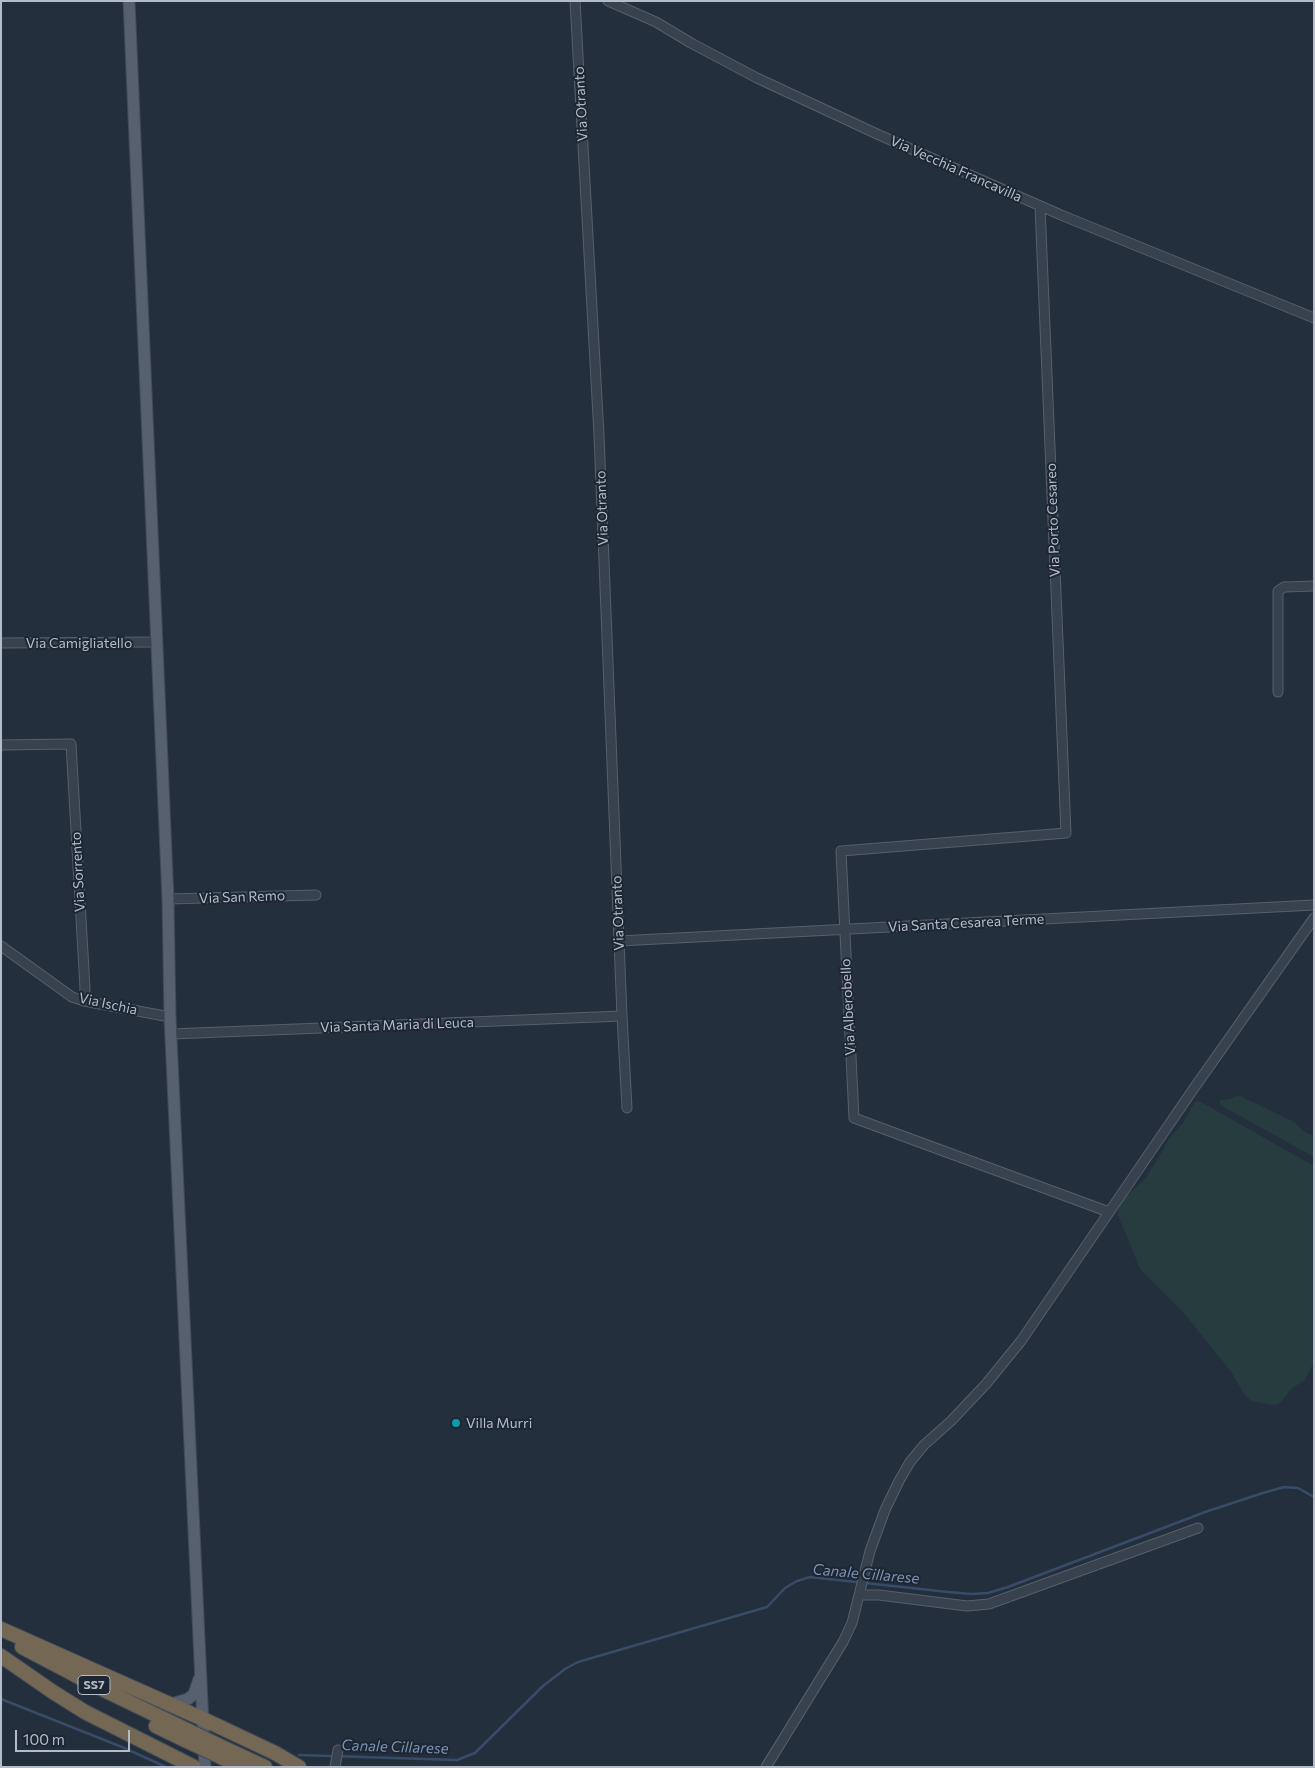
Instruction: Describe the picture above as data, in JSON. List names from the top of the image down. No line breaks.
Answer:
{"streets":{"highway":["SS7"],"street":["Via Otranto","Via Vecchia Francavilla","Via Porto Cesareo","Via Camigliatello","Via Sorrento","Via San Remo","Via Santa Cesarea Terme","Via Ischia","Via Alberobello","Via Santa Maria di Leuca"]},"crossings":[["Via Otranto","Via Santa Cesarea Terme"],["Via Otranto","Via Santa Maria di Leuca"],["Via Vecchia Francavilla","Via Porto Cesareo"],["Via Porto Cesareo","Via Alberobello"],["Via Sorrento","Via Ischia"],["Via Santa Cesarea Terme","Via Alberobello"]],"water":["Canale Cillarese"],"places":["Villa Murri"],"scale_bar":"100 m"}
